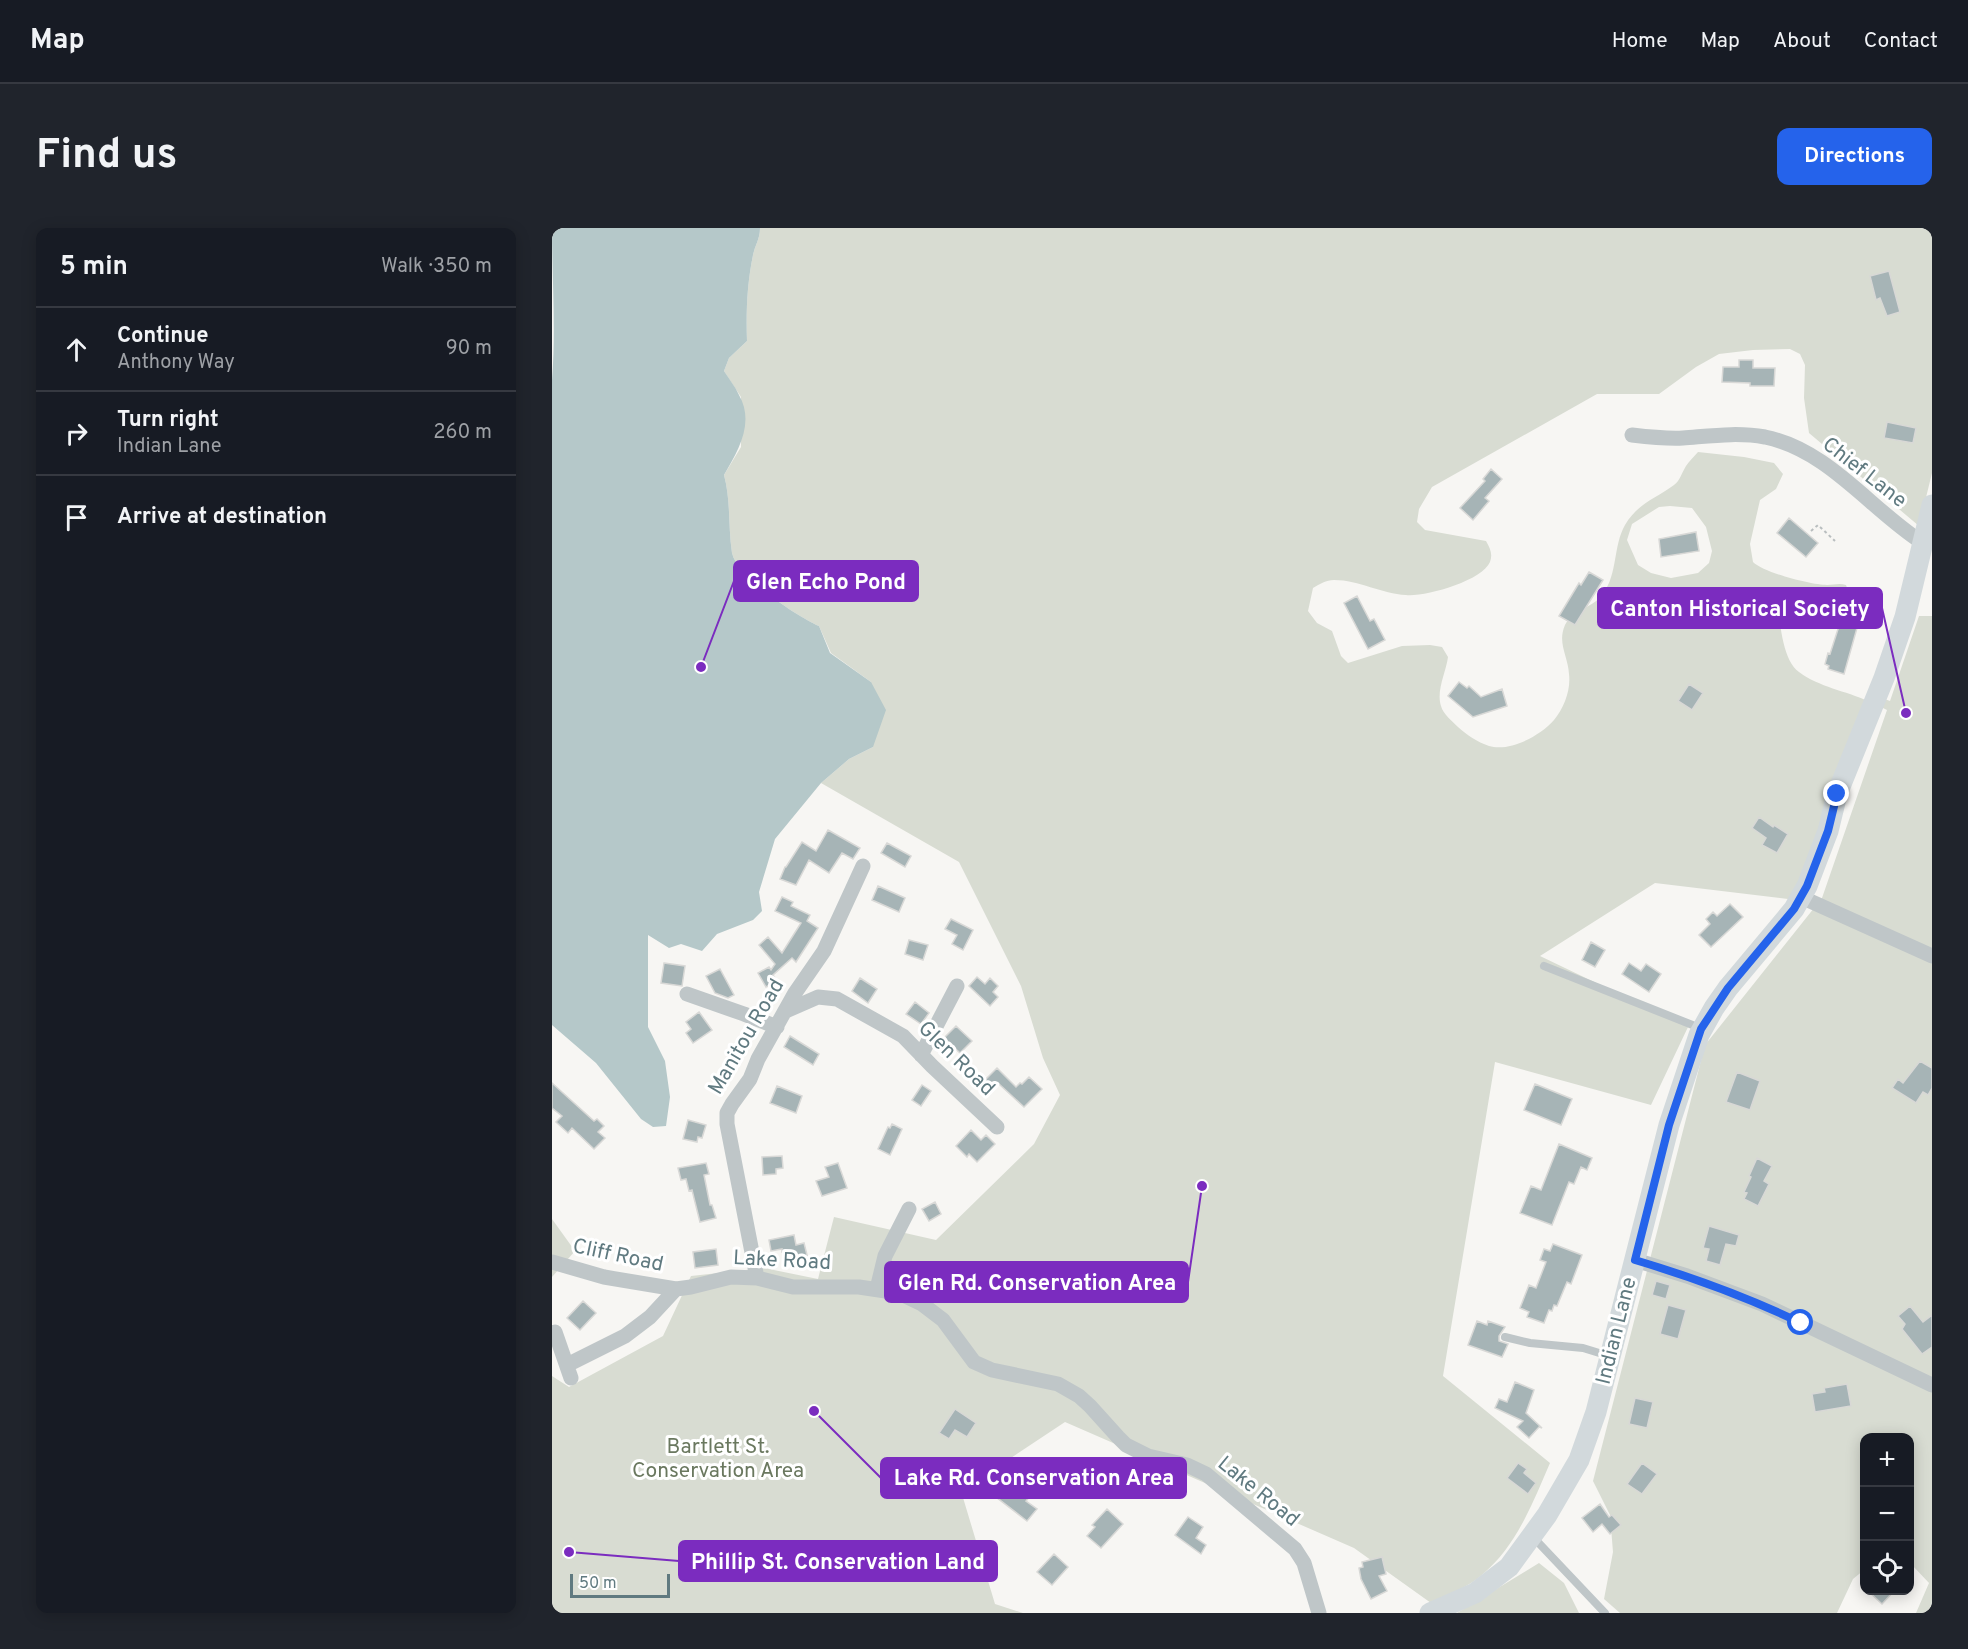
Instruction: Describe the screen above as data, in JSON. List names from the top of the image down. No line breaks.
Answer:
{"streets":{"street":["Chief Lane","Manitou Road","Glen Road","Cliff Road","Lake Road","Indian Lane"]},"crossings":[["Chief Lane","Indian Lane"],["Manitou Road","Glen Road"],["Manitou Road","Lake Road"],["Cliff Road","Lake Road"]],"parks":["Bartlett St. Conservation Area"],"places":["Glen Echo Pond","Canton Historical Society","Glen Rd. Conservation Area","Lake Rd. Conservation Area","Phillip St. Conservation Land"],"scale_bar":"50 m","page":{"header":"Map","nav":["Home","Map","About","Contact"],"buttons":"Directions","title":"Find us","heading":["5 min","Walk · 350 m"],"list":[["Continue","Anthony Way","90 m"],["Turn right","Indian Lane","260 m"],"Arrive at destination"],"map_buttons":["+","−"],"scale":"50 m"}}
